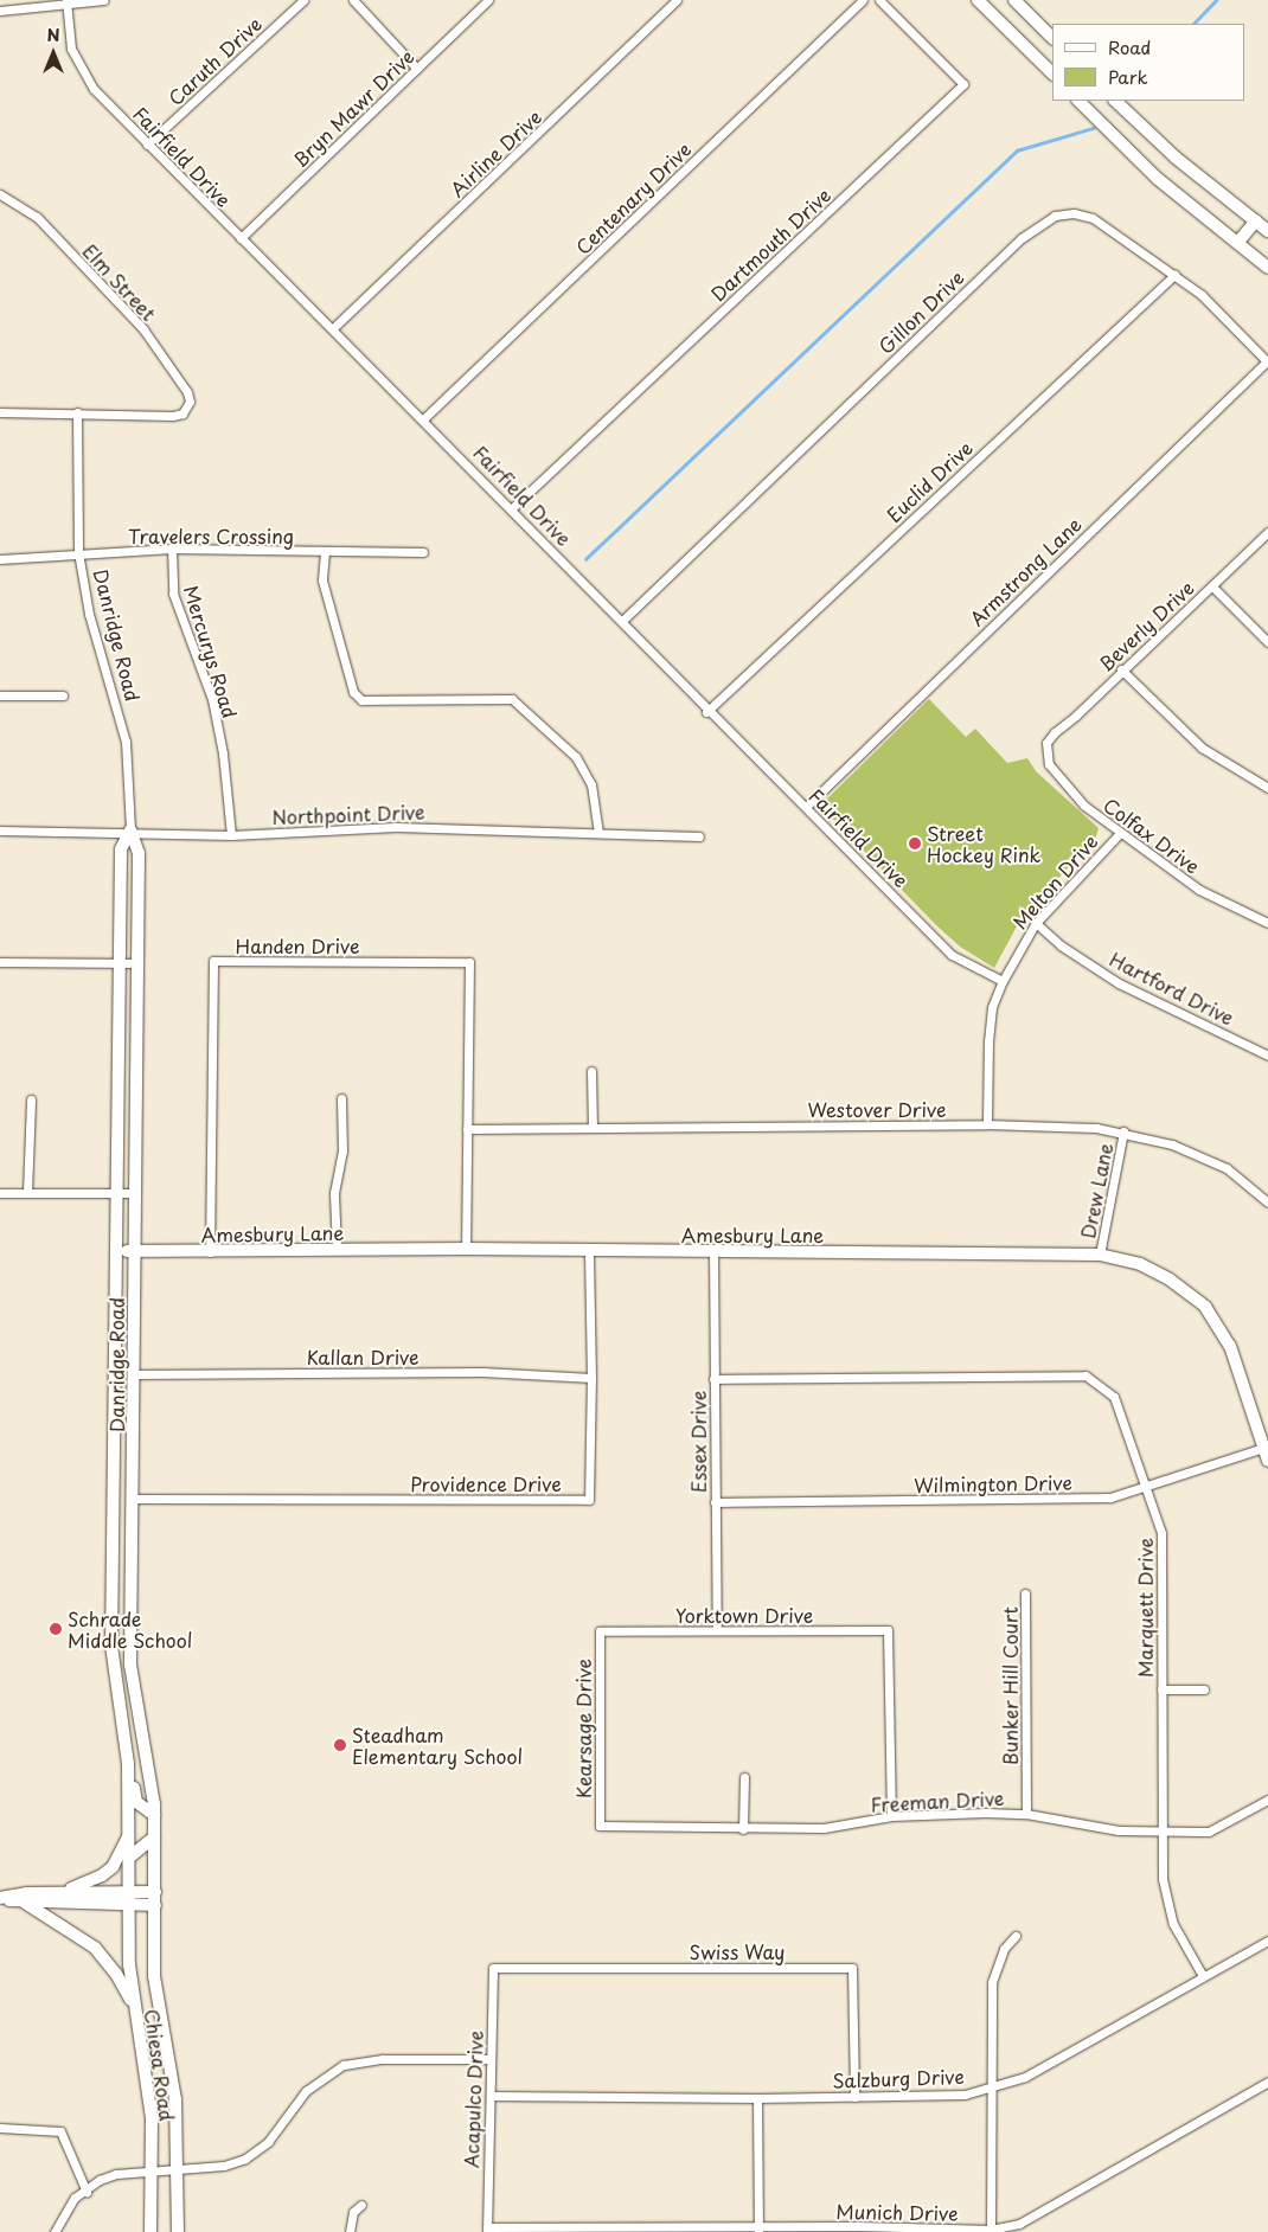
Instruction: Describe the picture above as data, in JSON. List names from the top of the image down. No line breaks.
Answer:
{"streets":{"street":["Caruth Drive","Bryn Mawr Drive","Airline Drive","Fairfield Drive","Centenary Drive","Dartmouth Drive","Elm Street","Gillon Drive","Euclid Drive","Travelers Crossing","Armstrong Lane","Beverly Drive","Danridge Road","Mercurys Road","Northpoint Drive","Colfax Drive","Melton Drive","Handen Drive","Hartford Drive","Westover Drive","Drew Lane","Amesbury Lane","Kallan Drive","Essex Drive","Providence Drive","Wilmington Drive","Marquett Drive","Yorktown Drive","Bunker Hill Court","Kearsage Drive","Freeman Drive","Swiss Way","Chiesa Road","Salzburg Drive","Acapulco Drive","Munich Drive"]},"crossings":[["Caruth Drive","Fairfield Drive"],["Bryn Mawr Drive","Fairfield Drive"],["Airline Drive","Fairfield Drive"],["Fairfield Drive","Centenary Drive"],["Fairfield Drive","Dartmouth Drive"],["Fairfield Drive","Gillon Drive"],["Fairfield Drive","Euclid Drive"],["Fairfield Drive","Armstrong Lane"],["Fairfield Drive","Melton Drive"],["Elm Street","Danridge Road"],["Gillon Drive","Euclid Drive"],["Gillon Drive","Armstrong Lane"],["Travelers Crossing","Danridge Road"],["Travelers Crossing","Mercurys Road"],["Beverly Drive","Colfax Drive"],["Danridge Road","Northpoint Drive"],["Danridge Road","Amesbury Lane"],["Danridge Road","Kallan Drive"],["Danridge Road","Providence Drive"],["Danridge Road","Chiesa Road"],["Mercurys Road","Northpoint Drive"],["Colfax Drive","Melton Drive"],["Melton Drive","Hartford Drive"],["Melton Drive","Westover Drive"],["Handen Drive","Westover Drive"],["Handen Drive","Amesbury Lane"],["Westover Drive","Drew Lane"],["Drew Lane","Amesbury Lane"],["Amesbury Lane","Essex Drive"],["Amesbury Lane","Providence Drive"],["Amesbury Lane","Wilmington Drive"],["Kallan Drive","Providence Drive"],["Essex Drive","Wilmington Drive"],["Essex Drive","Marquett Drive"],["Essex Drive","Yorktown Drive"],["Wilmington Drive","Marquett Drive"],["Marquett Drive","Freeman Drive"],["Marquett Drive","Salzburg Drive"],["Yorktown Drive","Kearsage Drive"],["Yorktown Drive","Freeman Drive"],["Bunker Hill Court","Freeman Drive"],["Kearsage Drive","Freeman Drive"],["Swiss Way","Salzburg Drive"],["Swiss Way","Acapulco Drive"],["Salzburg Drive","Acapulco Drive"],["Acapulco Drive","Munich Drive"]],"places":["Street Hockey Rink","Schrade Middle School","Steadham Elementary School"],"legend":["Road","Park"],"north":"top"}
